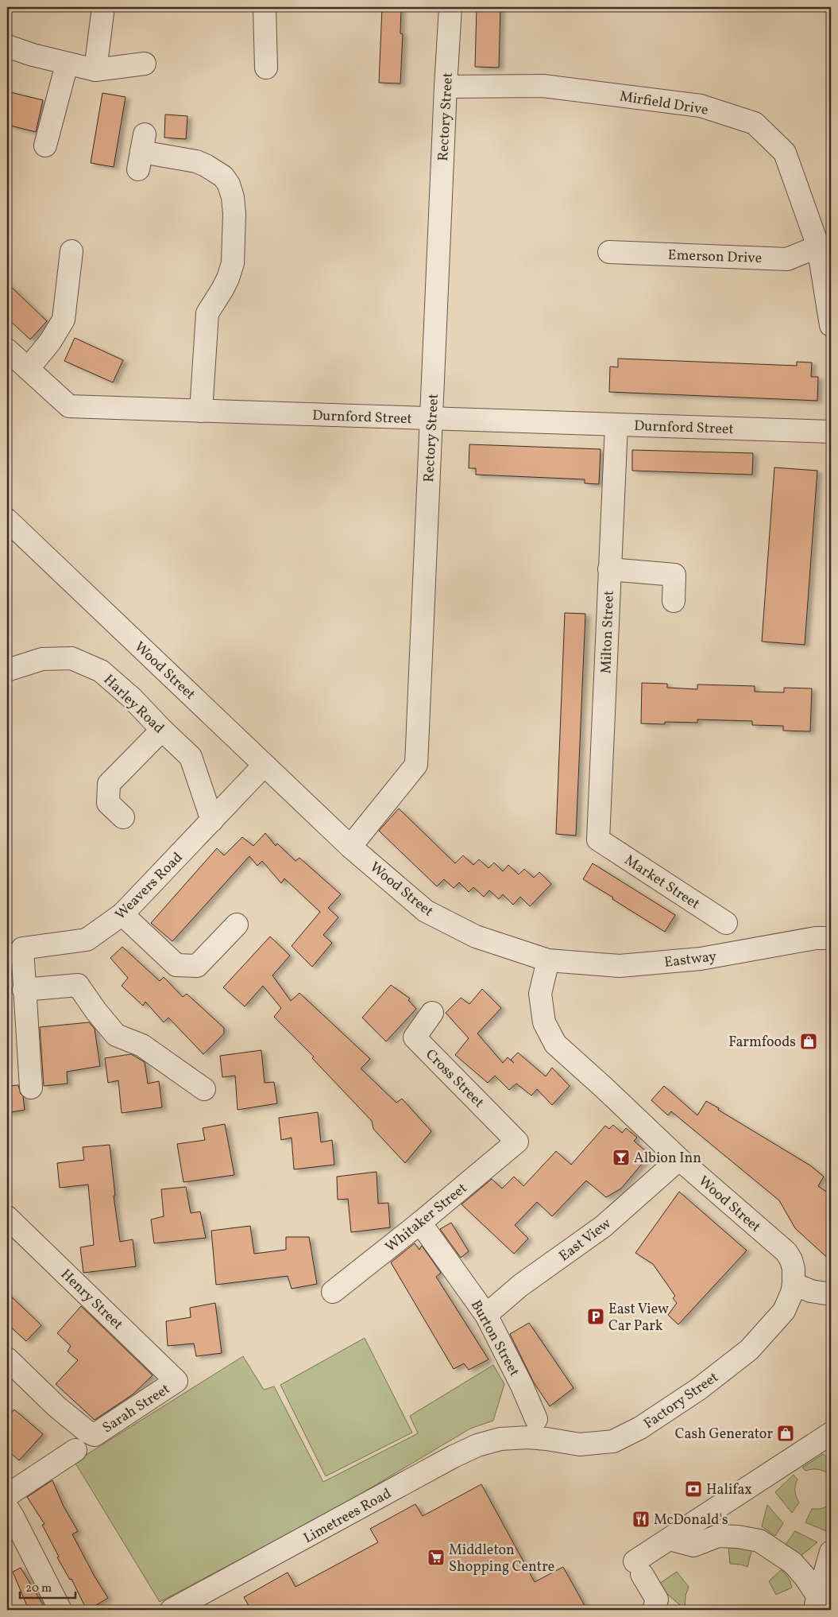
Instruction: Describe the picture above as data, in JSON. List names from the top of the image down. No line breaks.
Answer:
{"streets":{"street":["Mirfield Drive","Rectory Street","Emerson Drive","Durnford Street","Milton Street","Wood Street","Harley Road","Market Street","Weavers Road","Eastway","Cross Street","Whitaker Street","East View","Henry Street","Burton Street","Factory Street","Sarah Street","Limetrees Road"]},"crossings":[["Mirfield Drive","Rectory Street"],["Mirfield Drive","Emerson Drive"],["Rectory Street","Durnford Street"],["Rectory Street","Wood Street"],["Durnford Street","Milton Street"],["Milton Street","Market Street"],["Wood Street","Weavers Road"],["Wood Street","Eastway"],["Wood Street","East View"],["Wood Street","Factory Street"],["Harley Road","Weavers Road"],["Cross Street","Whitaker Street"],["Whitaker Street","Burton Street"],["East View","Burton Street"],["Henry Street","Sarah Street"],["Burton Street","Factory Street"],["Burton Street","Limetrees Road"],["Factory Street","Limetrees Road"]],"places":{"shop":["Farmfoods","Cash Generator"],"bar":["Albion Inn"],"parking":["East View Car Park"],"bank":["Halifax"],"restaurant":["McDonald's"],"supermarket":["Middleton Shopping Centre"]},"scale_bar":"20 m"}
